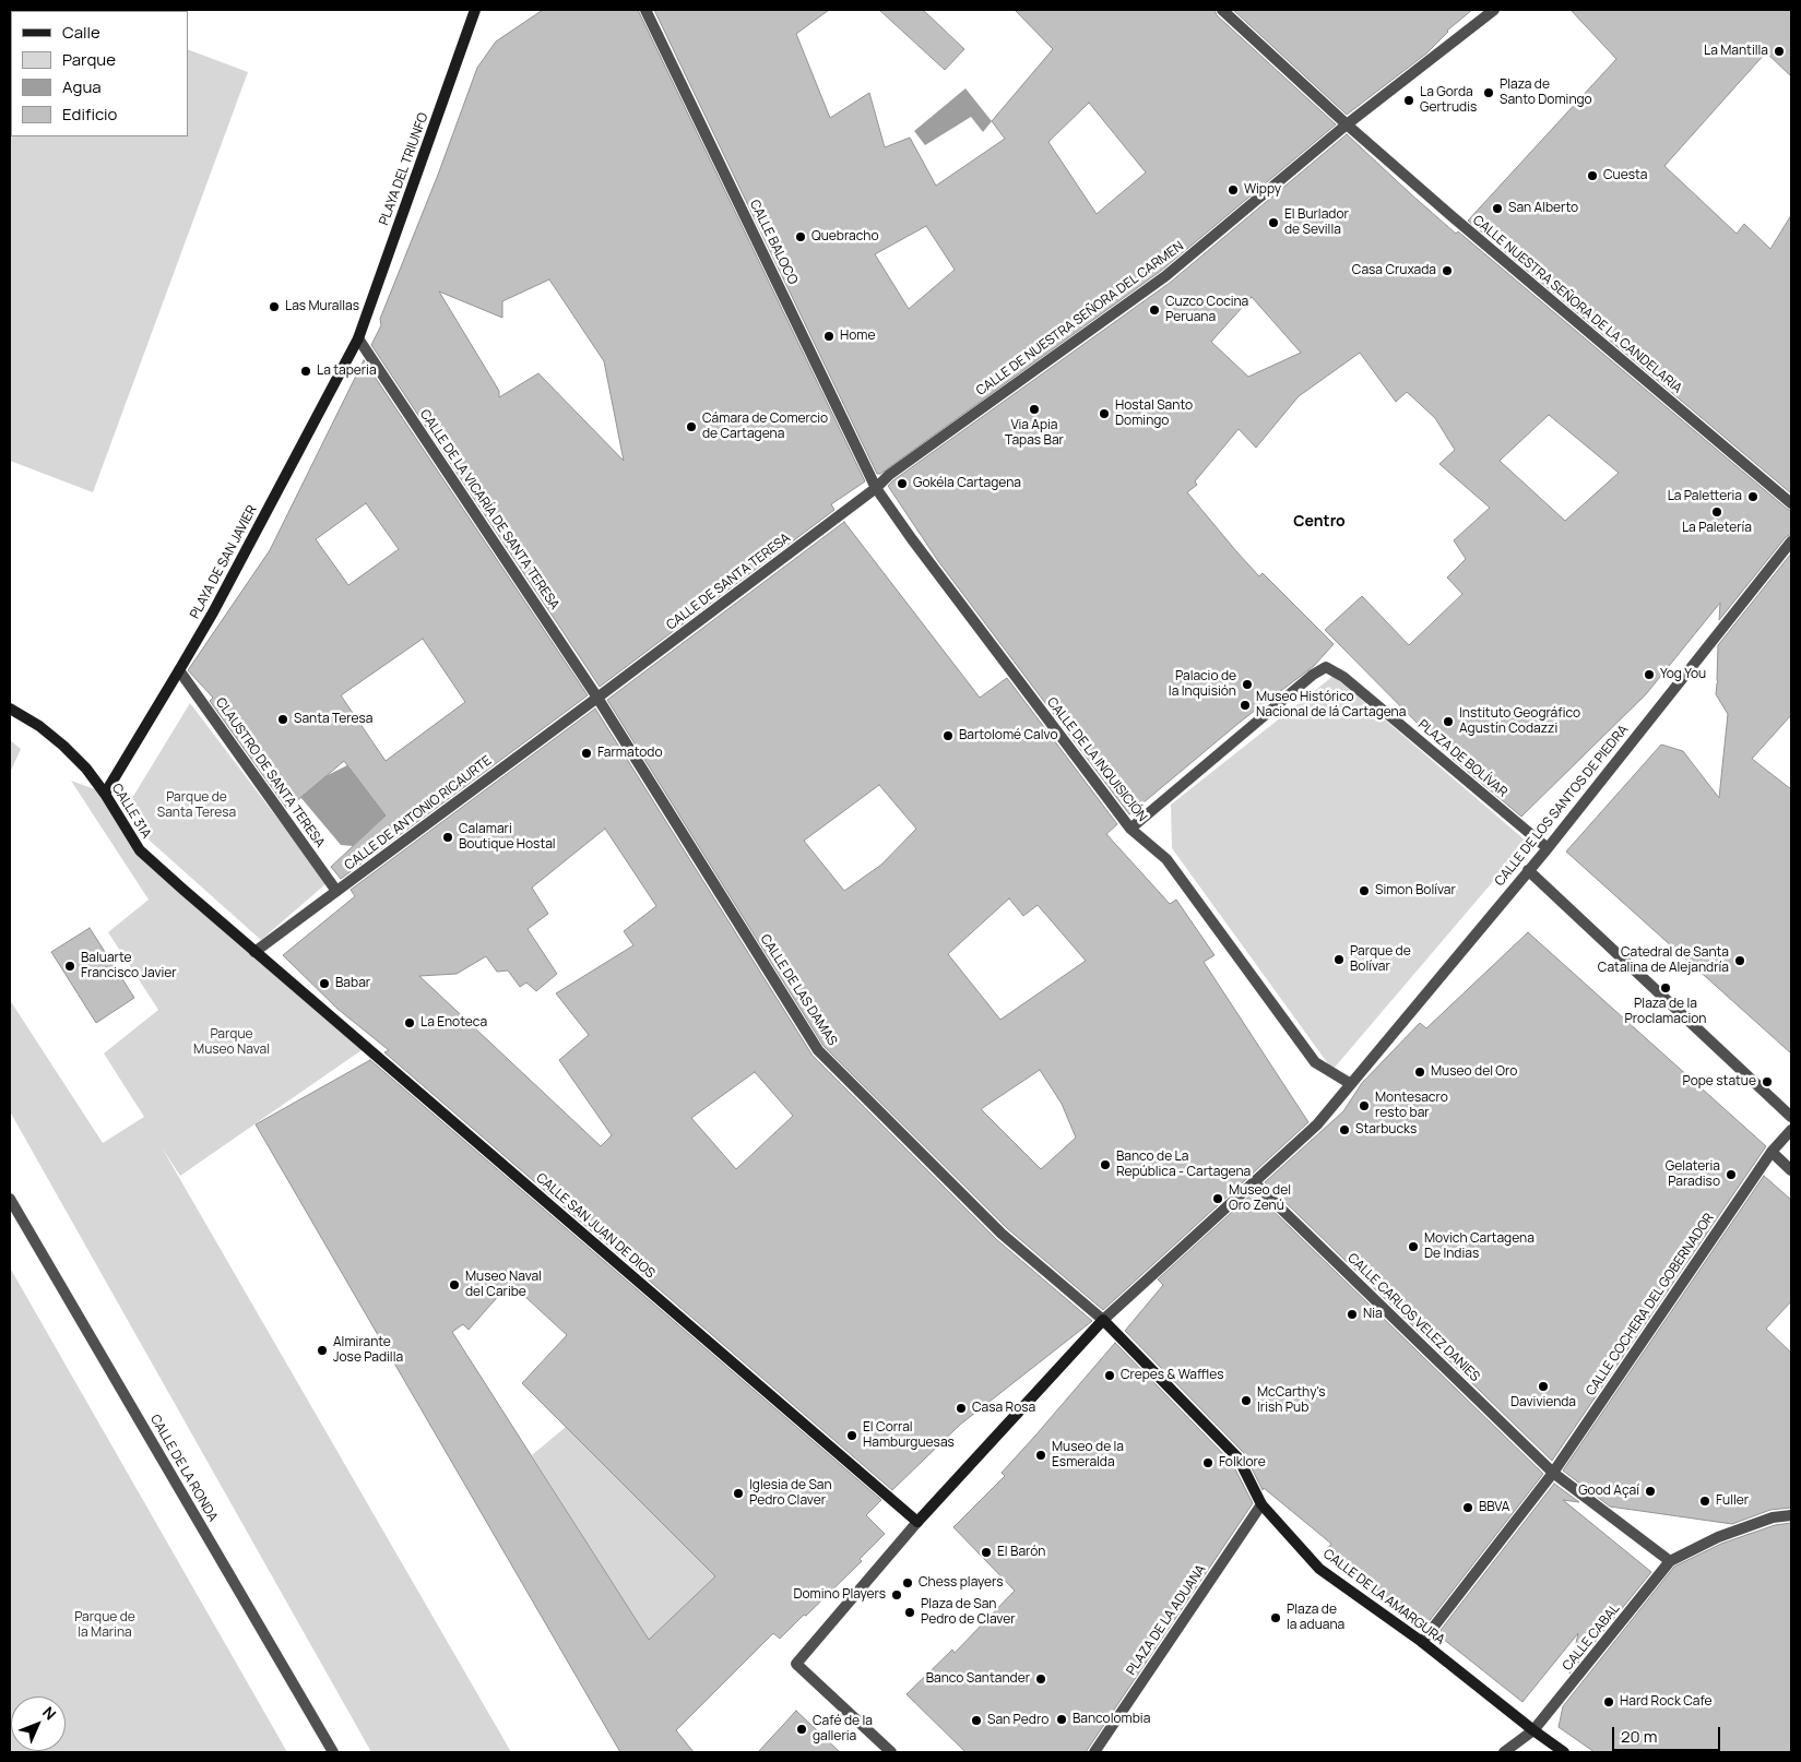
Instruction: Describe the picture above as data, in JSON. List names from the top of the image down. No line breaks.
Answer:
{"streets":{"street":["PLAYA DEL TRIUNFO","CALLE BALOCO","CALLE NUESTRA SEÑORA DE LA CANDELARIA","CALLE DE NUESTRA SEÑORA DEL CARMEN","CALLE DE LA VICARÍA DE SANTA TERESA","PLAYA DE SAN JAVIER","CALLE DE SANTA TERESA","PLAZA DE BOLÍVAR","CALLE DE LA INQUISICIÓN","CLAUSTRO DE SANTA TERESA","CALLE DE LOS SANTOS DE PIEDRA","CALLE 31A","CALLE DE ANTONIO RICAURTE","CALLE DE LAS DAMAS","CALLE SAN JUAN DE DIOS","CALLE COCHERA DEL GOBERNADOR","CALLE CARLOS VELEZ DANIES","CALLE DE LA RONDA","CALLE DE LA AMARGURA","PLAZA DE LA ADUANA","CALLE CABAL"]},"crossings":[["PLAYA DEL TRIUNFO","CALLE DE LA VICARÍA DE SANTA TERESA"],["PLAYA DEL TRIUNFO","PLAYA DE SAN JAVIER"],["CALLE BALOCO","CALLE DE NUESTRA SEÑORA DEL CARMEN"],["CALLE BALOCO","CALLE DE SANTA TERESA"],["CALLE BALOCO","CALLE DE LA INQUISICIÓN"],["CALLE NUESTRA SEÑORA DE LA CANDELARIA","CALLE DE NUESTRA SEÑORA DEL CARMEN"],["CALLE DE NUESTRA SEÑORA DEL CARMEN","CALLE DE SANTA TERESA"],["CALLE DE NUESTRA SEÑORA DEL CARMEN","CALLE DE LA INQUISICIÓN"],["CALLE DE LA VICARÍA DE SANTA TERESA","PLAYA DE SAN JAVIER"],["CALLE DE LA VICARÍA DE SANTA TERESA","CALLE DE SANTA TERESA"],["CALLE DE LA VICARÍA DE SANTA TERESA","CALLE DE ANTONIO RICAURTE"],["CALLE DE LA VICARÍA DE SANTA TERESA","CALLE DE LAS DAMAS"],["PLAYA DE SAN JAVIER","CLAUSTRO DE SANTA TERESA"],["PLAYA DE SAN JAVIER","CALLE 31A"],["CALLE DE SANTA TERESA","CALLE DE LA INQUISICIÓN"],["CALLE DE SANTA TERESA","CALLE DE ANTONIO RICAURTE"],["CALLE DE SANTA TERESA","CALLE DE LAS DAMAS"],["PLAZA DE BOLÍVAR","CALLE DE LA INQUISICIÓN"],["PLAZA DE BOLÍVAR","CALLE DE LOS SANTOS DE PIEDRA"],["CALLE DE LA INQUISICIÓN","CALLE DE LOS SANTOS DE PIEDRA"],["CLAUSTRO DE SANTA TERESA","CALLE DE ANTONIO RICAURTE"],["CALLE DE LOS SANTOS DE PIEDRA","CALLE DE LAS DAMAS"],["CALLE DE LOS SANTOS DE PIEDRA","CALLE CARLOS VELEZ DANIES"],["CALLE DE LOS SANTOS DE PIEDRA","CALLE DE LA AMARGURA"],["CALLE 31A","CALLE DE ANTONIO RICAURTE"],["CALLE 31A","CALLE SAN JUAN DE DIOS"],["CALLE DE ANTONIO RICAURTE","CALLE DE LAS DAMAS"],["CALLE DE ANTONIO RICAURTE","CALLE SAN JUAN DE DIOS"],["CALLE DE LAS DAMAS","CALLE DE LA AMARGURA"],["CALLE COCHERA DEL GOBERNADOR","CALLE CARLOS VELEZ DANIES"],["CALLE COCHERA DEL GOBERNADOR","CALLE DE LA AMARGURA"],["CALLE CARLOS VELEZ DANIES","CALLE CABAL"],["CALLE DE LA AMARGURA","PLAZA DE LA ADUANA"],["CALLE DE LA AMARGURA","CALLE CABAL"]],"districts":["Centro"],"parks":["Parque de Santa Teresa","Parque Museo Naval","Parque de la Marina"],"places":["La Mantilla","Plaza de Santo Domingo","La Gorda Gertrudis","Cuesta","Wippy","San Alberto","El Burlador de Sevilla","Quebracho","Casa Cruxada","Las Murallas","Cuzco Cocina Peruana","Home","La taperia","Via Apia Tapas Bar","Hostal Santo Domingo","Cámara de Comercio de Cartagena","Gokéla Cartagena","La Paletteria","La Paletería","Yog You","Palacio de la Inquisión","Museo Histórico Nacional de lá Cartagena","Santa Teresa","Instituto Geográfico Agustín Codazzi","Bartolomé Calvo","Farmatodo","Calamari Boutique Hostal","Simon Bolívar","Parque de Bolívar","Catedral de Santa Catalina de Alejandría","Baluarte Francisco Javier","Babar","Plaza de la Proclamacion","La Enoteca","Museo del Oro","Pope statue","Montesacro resto bar","Starbucks","Banco de La República - Cartagena","Gelateria Paradiso","Museo del Oro Zenú","Movich Cartagena De Indias","Museo Naval del Caribe","Nia","Almirante Jose Padilla","Crepes & Waffles","Davivienda","McCarthy's Irish Pub","Casa Rosa","El Corral Hamburguesas","Museo de la Esmeralda","Folklore","Good Açaí","Iglesia de San Pedro Claver","Fuller","BBVA","El Barón","Chess players","Domino Players","Plaza de San Pedro de Claver","Plaza de la aduana","Banco Santander","Hard Rock Cafe","Bancolombia","San Pedro","Café de la galleria"],"legend":["Calle","Parque","Agua","Edificio"],"scale_bar":"20 m","north":"top right"}
